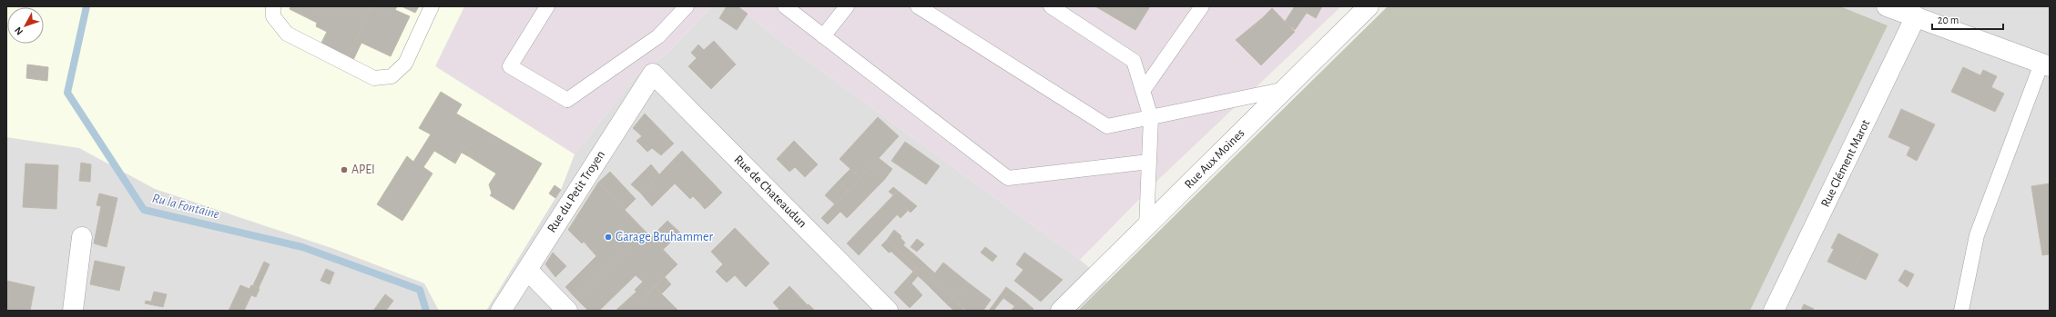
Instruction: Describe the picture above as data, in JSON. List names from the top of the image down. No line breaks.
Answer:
{"streets":{"street":["Rue Aux Moines","Rue Clément Marot","Rue du Petit Troyen","Rue de Chateaudun"]},"crossings":[["Rue du Petit Troyen","Rue de Chateaudun"]],"water":["Ru la Fontaine"],"places":["APEI","Garage Bruhammer"],"scale_bar":"20 m","north":"bottom left"}
